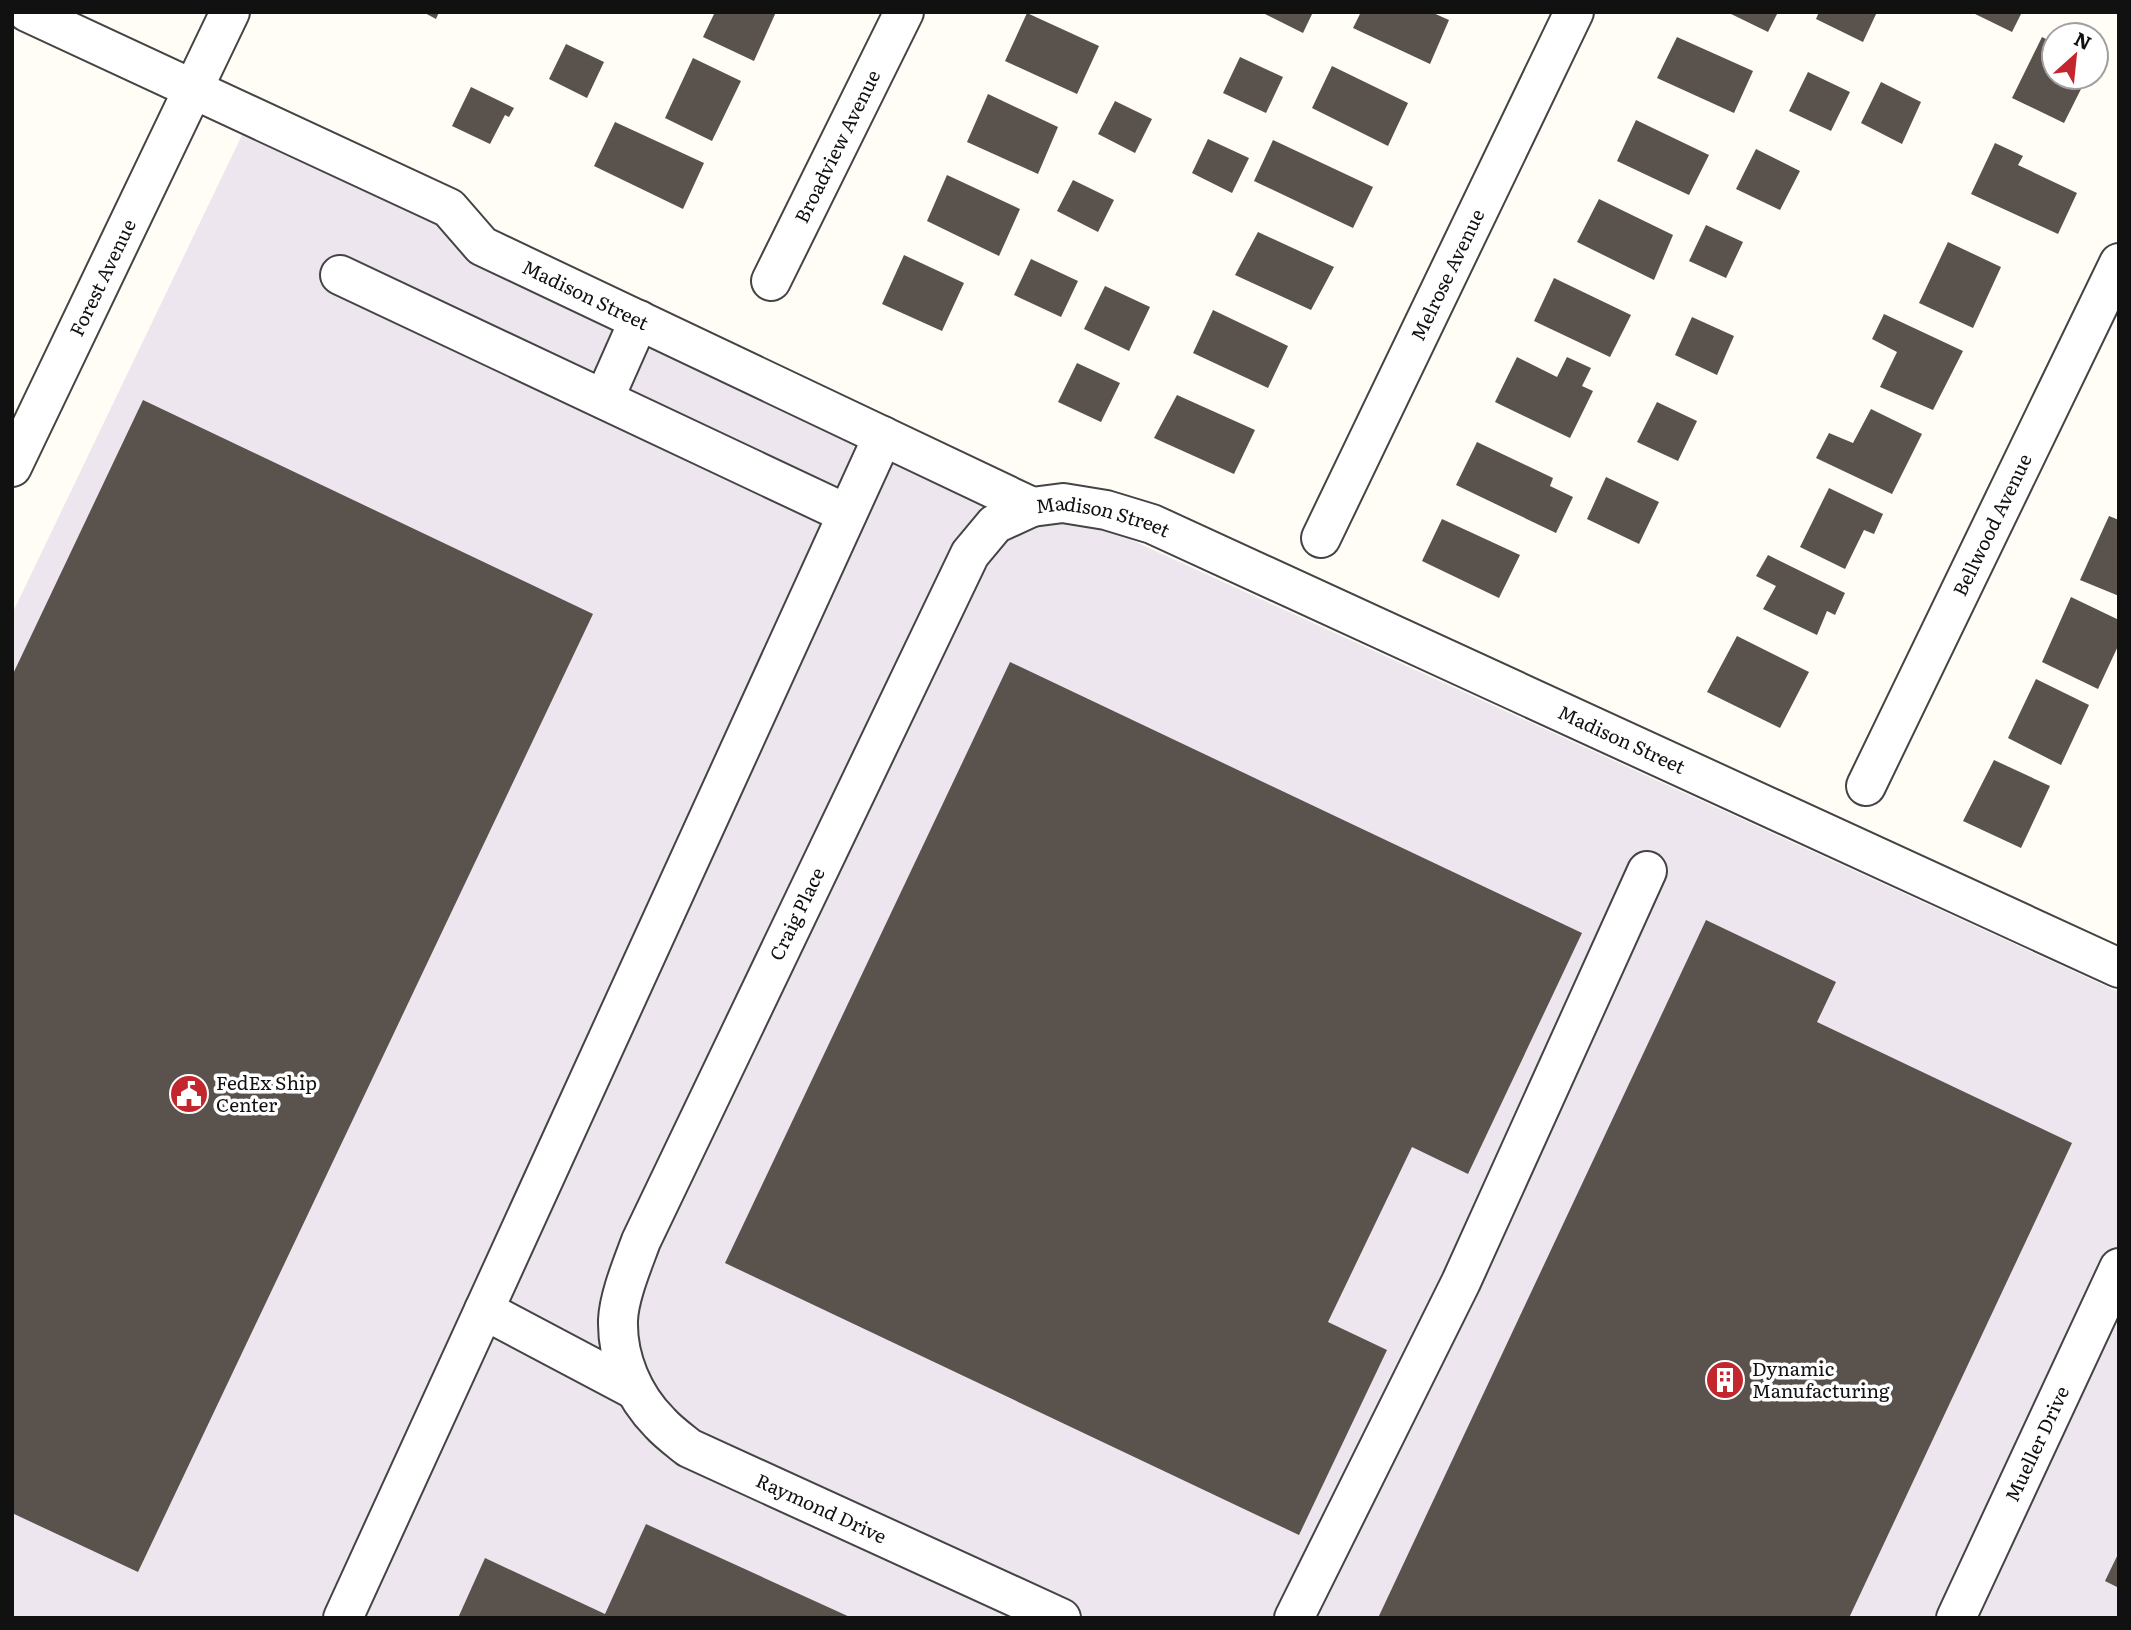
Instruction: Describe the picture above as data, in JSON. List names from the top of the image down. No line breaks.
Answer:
{"streets":{"street":["Broadview Avenue","Melrose Avenue","Forest Avenue","Madison Street","Bellwood Avenue","Craig Place","Mueller Drive","Raymond Drive"]},"crossings":[["Forest Avenue","Madison Street"],["Madison Street","Craig Place"],["Craig Place","Raymond Drive"]],"places":{"public building":["FedEx Ship Center"],"building":["Dynamic Manufacturing"]},"north":"top right"}
